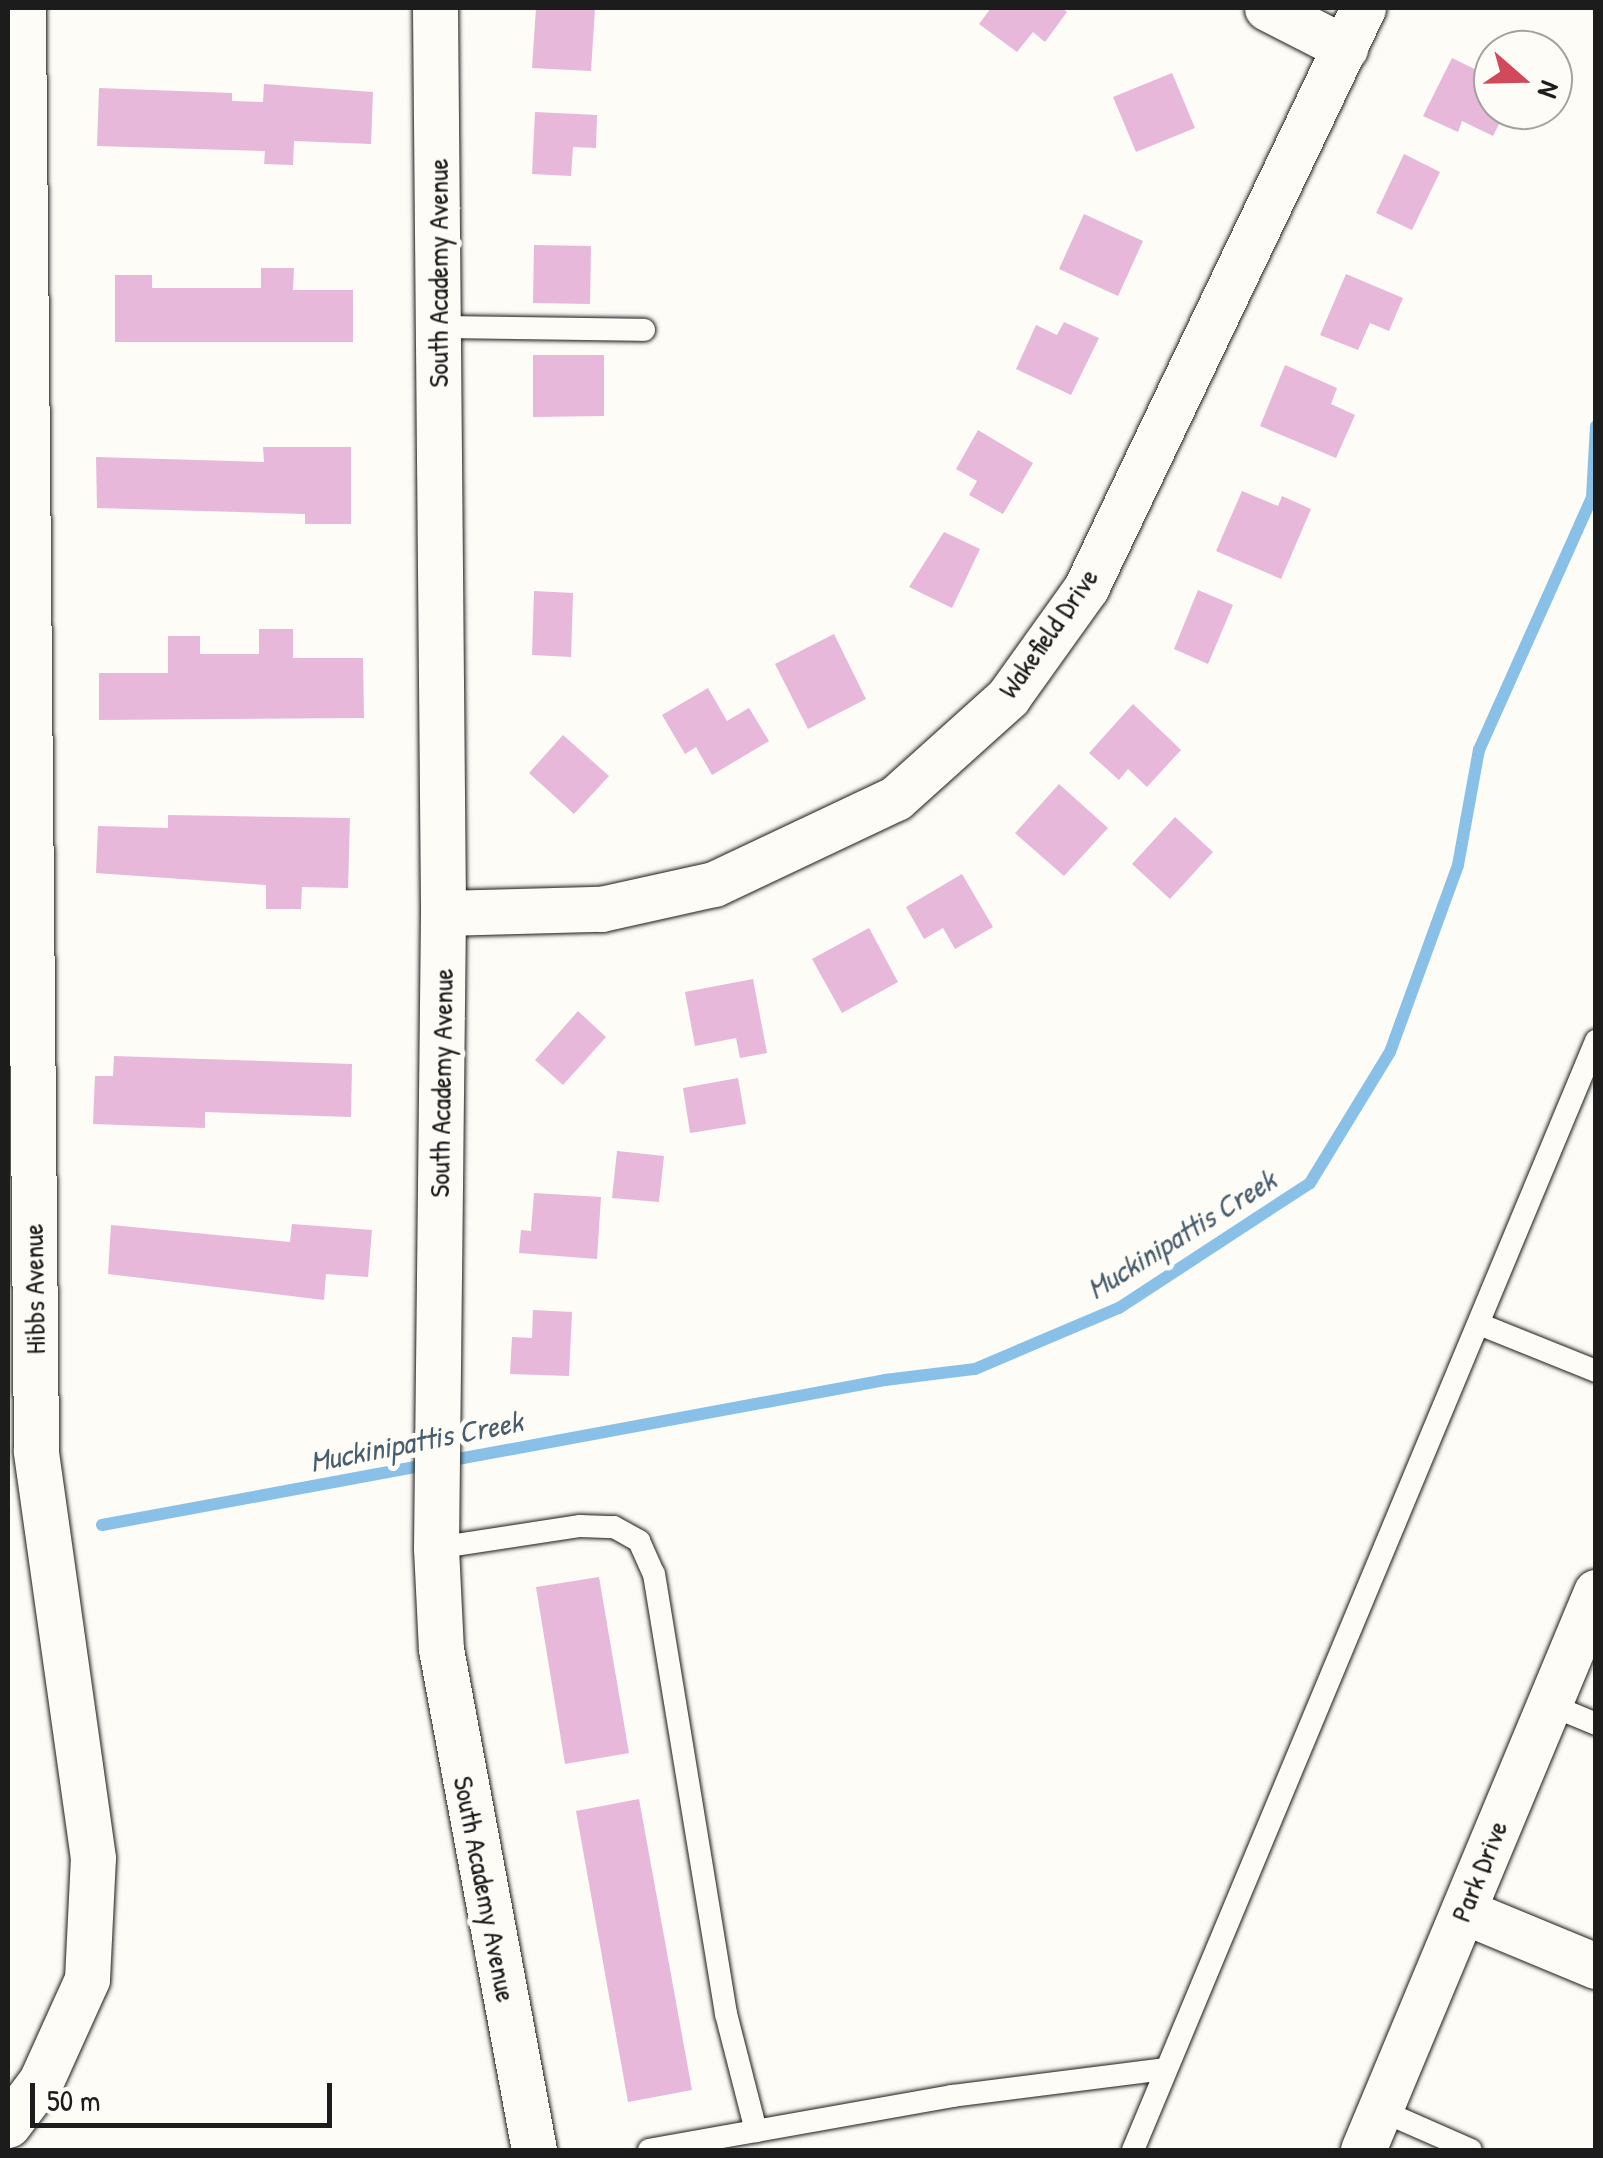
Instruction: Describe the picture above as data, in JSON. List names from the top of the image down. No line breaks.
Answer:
{"streets":{"street":["South Academy Avenue","Wakefield Drive","Hibbs Avenue","Park Drive"]},"crossings":[["South Academy Avenue","Wakefield Drive"]],"water":["Muckinipattis Creek"],"scale_bar":"50 m","north":"right"}
